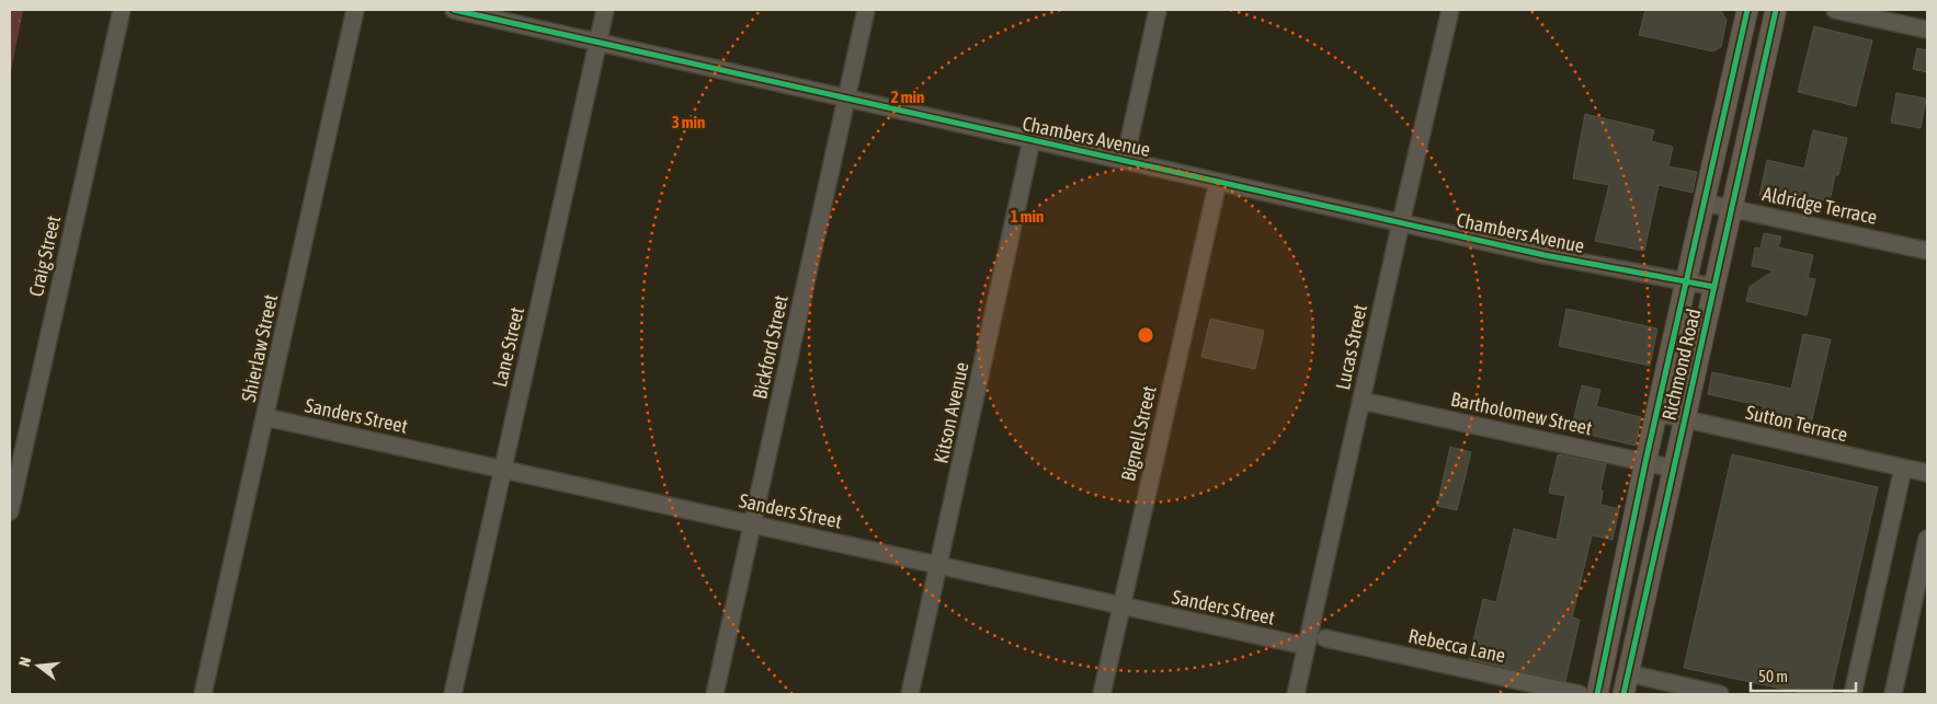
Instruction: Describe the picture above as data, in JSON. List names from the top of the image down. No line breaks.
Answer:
{"streets":{"main road":["Richmond Road"],"street":["Chambers Avenue","Aldridge Terrace","Craig Street","Lane Street","Bickford Street","Lucas Street","Shierlaw Street","Kitson Avenue","Bartholomew Street","Sanders Street","Sutton Terrace","Bignell Street","Rebecca Lane"]},"crossings":[["Chambers Avenue","Lane Street"],["Chambers Avenue","Bickford Street"],["Chambers Avenue","Lucas Street"],["Chambers Avenue","Richmond Road"],["Chambers Avenue","Kitson Avenue"],["Chambers Avenue","Bignell Street"],["Aldridge Terrace","Richmond Road"],["Lane Street","Sanders Street"],["Bickford Street","Sanders Street"],["Lucas Street","Bartholomew Street"],["Lucas Street","Sanders Street"],["Shierlaw Street","Sanders Street"],["Richmond Road","Bartholomew Street"],["Richmond Road","Sutton Terrace"],["Kitson Avenue","Sanders Street"],["Sanders Street","Bignell Street"]],"scale_bar":"50 m","north":"left","rings":["2 min","3 min","1 min"]}
